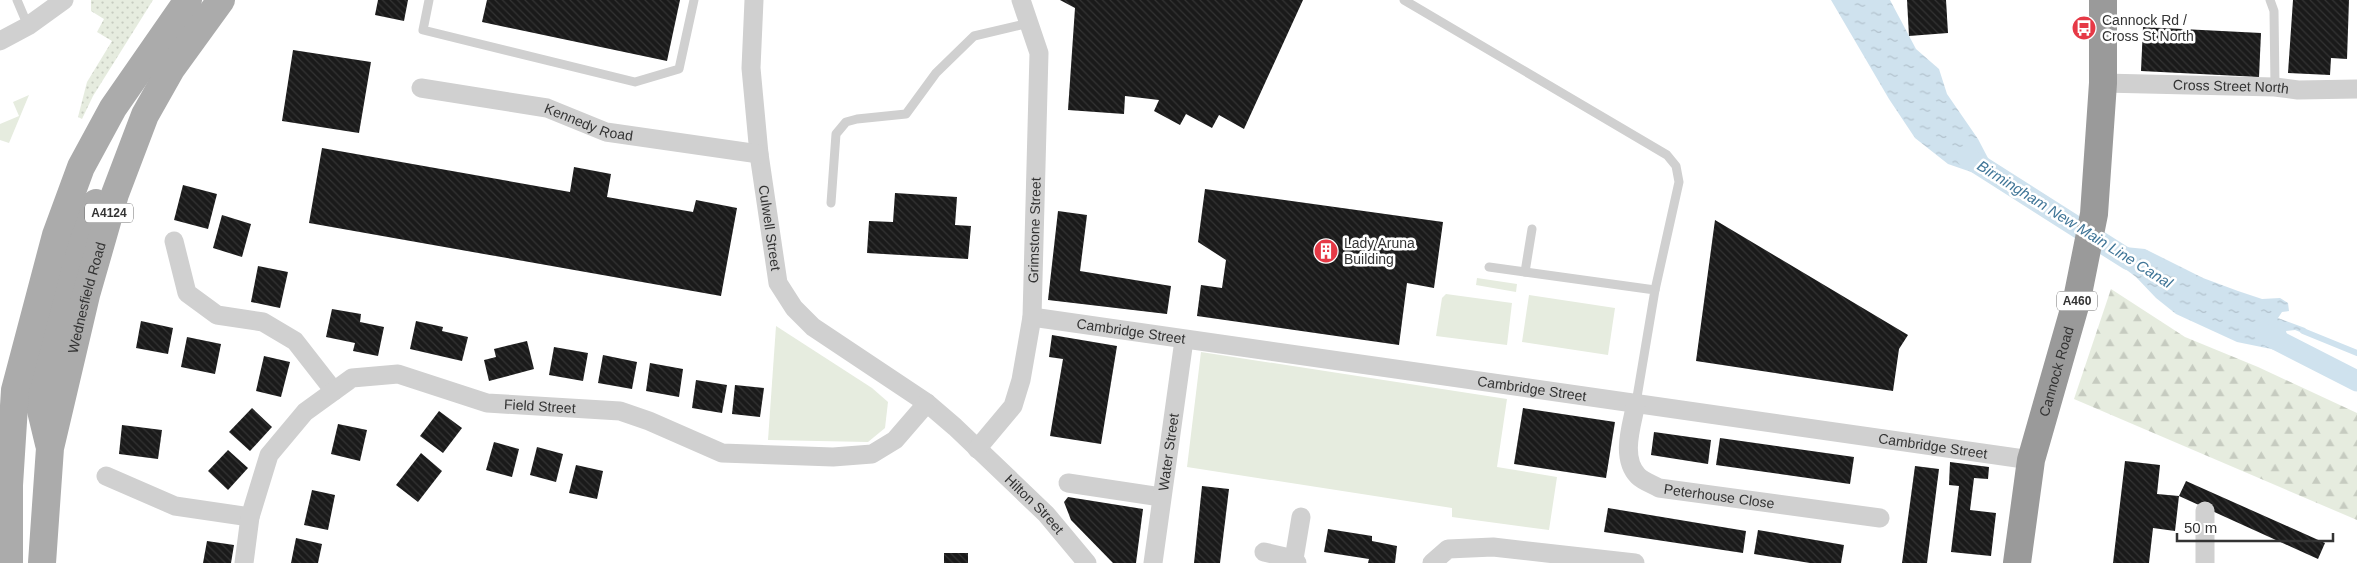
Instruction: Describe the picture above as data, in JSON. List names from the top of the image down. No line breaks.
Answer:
{"streets":{"highway":["A460","Cannock Road"],"main road":["A4124","Wednesfield Road"],"street":["Cross Street North","Kennedy Road","Culwell Street","Grimstone Street","Cambridge Street","Field Street","Water Street","Peterhouse Close","Hilton Street"]},"crossings":[["Cross Street North","Cannock Road"],["Kennedy Road","Culwell Street"],["Culwell Street","Grimstone Street"],["Culwell Street","Field Street"],["Culwell Street","Hilton Street"],["Grimstone Street","Cambridge Street"],["Grimstone Street","Hilton Street"],["Cambridge Street","Cannock Road"],["Cambridge Street","Water Street"],["Cambridge Street","Peterhouse Close"]],"water":["Birmingham New Main Line Canal"],"places":{"bus stop":["Cannock Rd / Cross St North"],"building":["Lady Aruna Building"]},"scale_bar":"50 m"}
